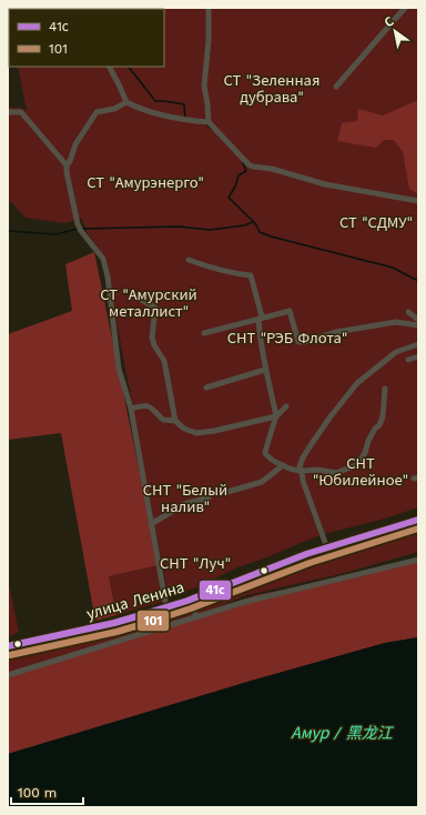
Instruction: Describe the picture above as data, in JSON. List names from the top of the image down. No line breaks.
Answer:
{"streets":{"street":["улица Ленина"]},"water":["Амур / 黑龙江"],"parks":["СТ \"Зеленная дубрава\"","СТ \"Амурэнерго\"","СТ \"СДМУ\"","СТ \"Амурский металлист\"","СНТ \"РЭБ Флота\"","СНТ \"Юбилейное\"","СНТ \"Белый налив\"","СНТ \"Луч\""],"lines":["transit line 41с","transit line 101"],"legend":["41с","101"],"scale_bar":"100 m","north":"top left"}
